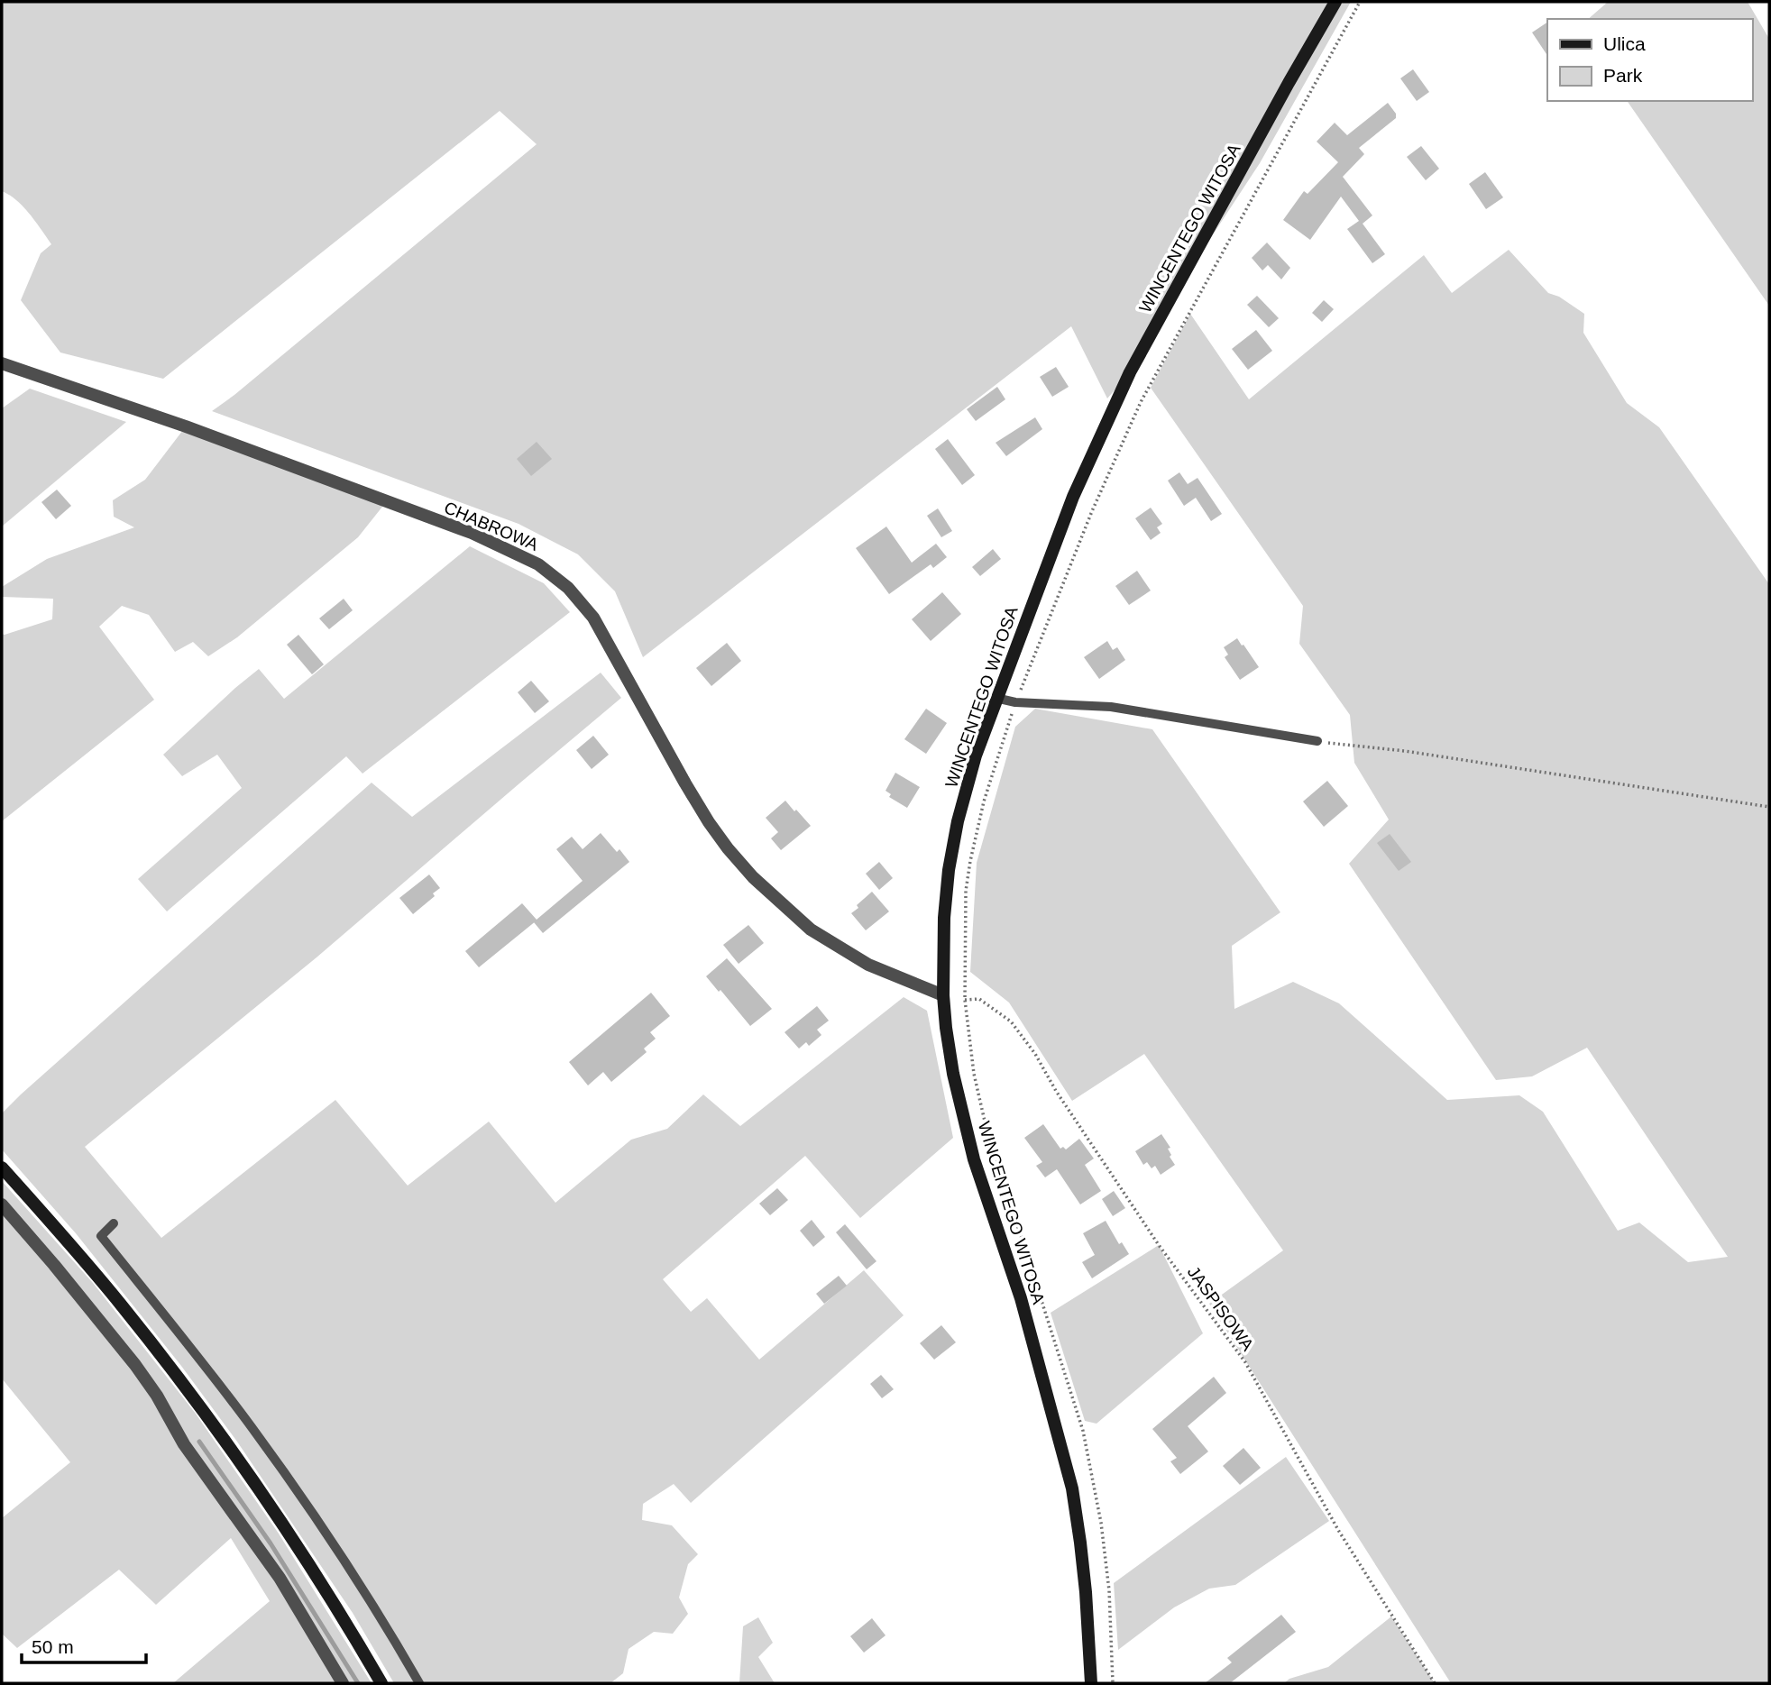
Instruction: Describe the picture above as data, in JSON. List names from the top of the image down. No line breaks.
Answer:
{"streets":{"main road":["WINCENTEGO WITOSA"],"street":["CHABROWA"],"path":["JASPISOWA"]},"crossings":[["WINCENTEGO WITOSA","CHABROWA"]],"legend":["Ulica","Park"],"scale_bar":"50 m"}
